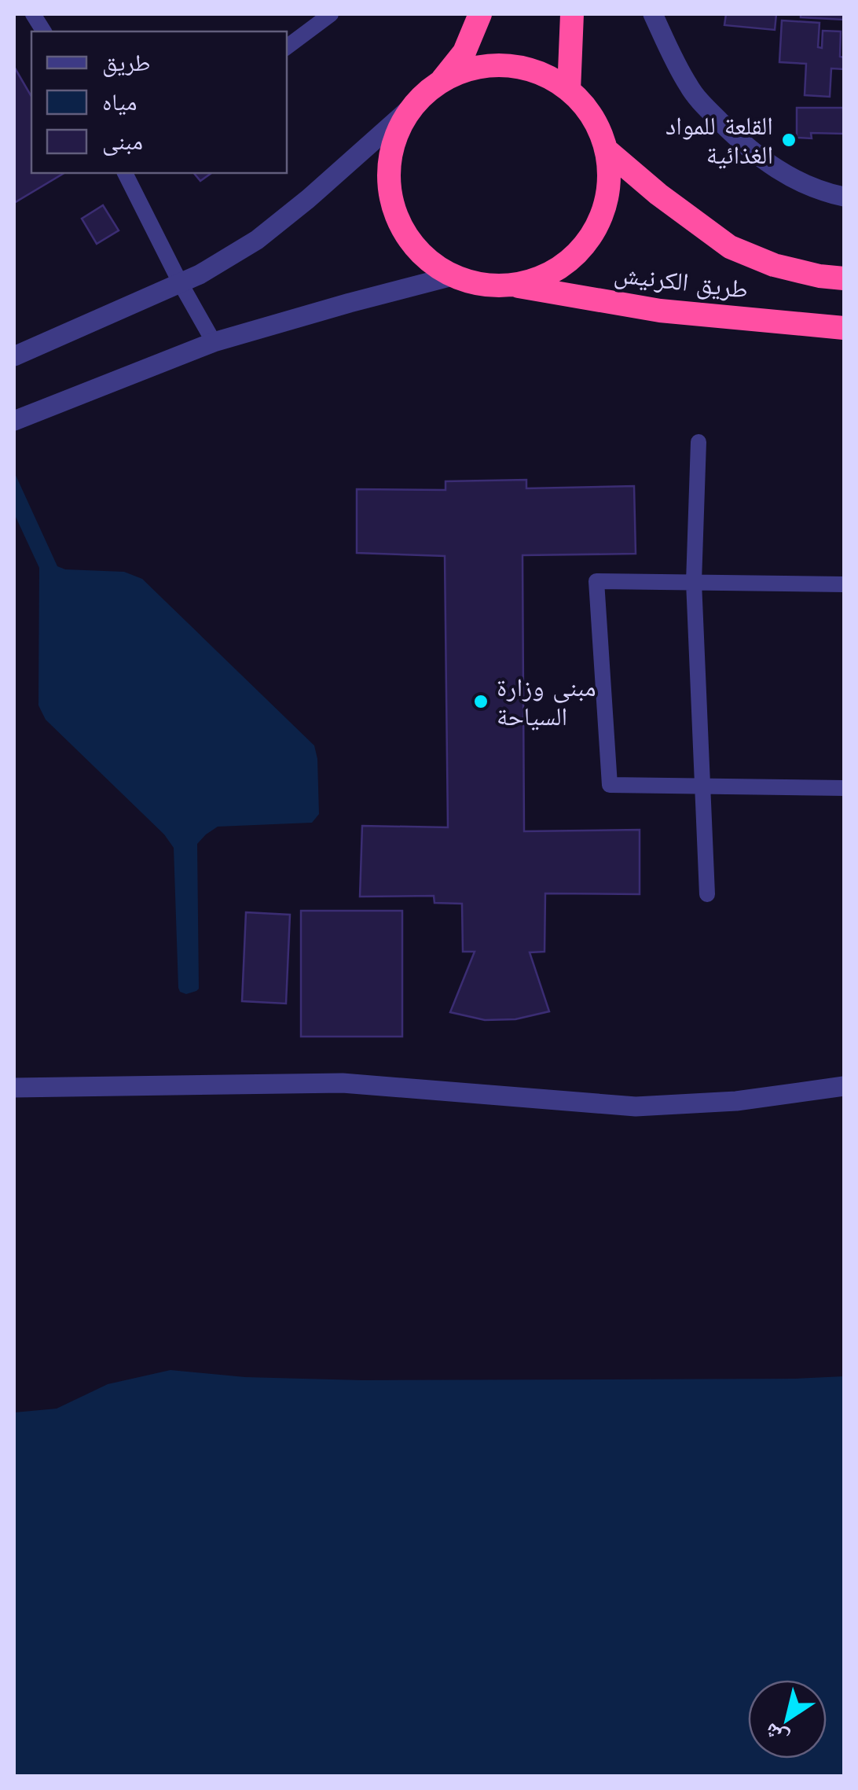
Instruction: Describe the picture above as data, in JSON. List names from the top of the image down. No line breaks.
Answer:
{"streets":{"highway":["طريق الكرنيش"]},"places":["القلعة للمواد الغذائية","مبنى وزارة السياحة"],"legend":["طريق","مياه","مبنى"],"north":"bottom left"}
